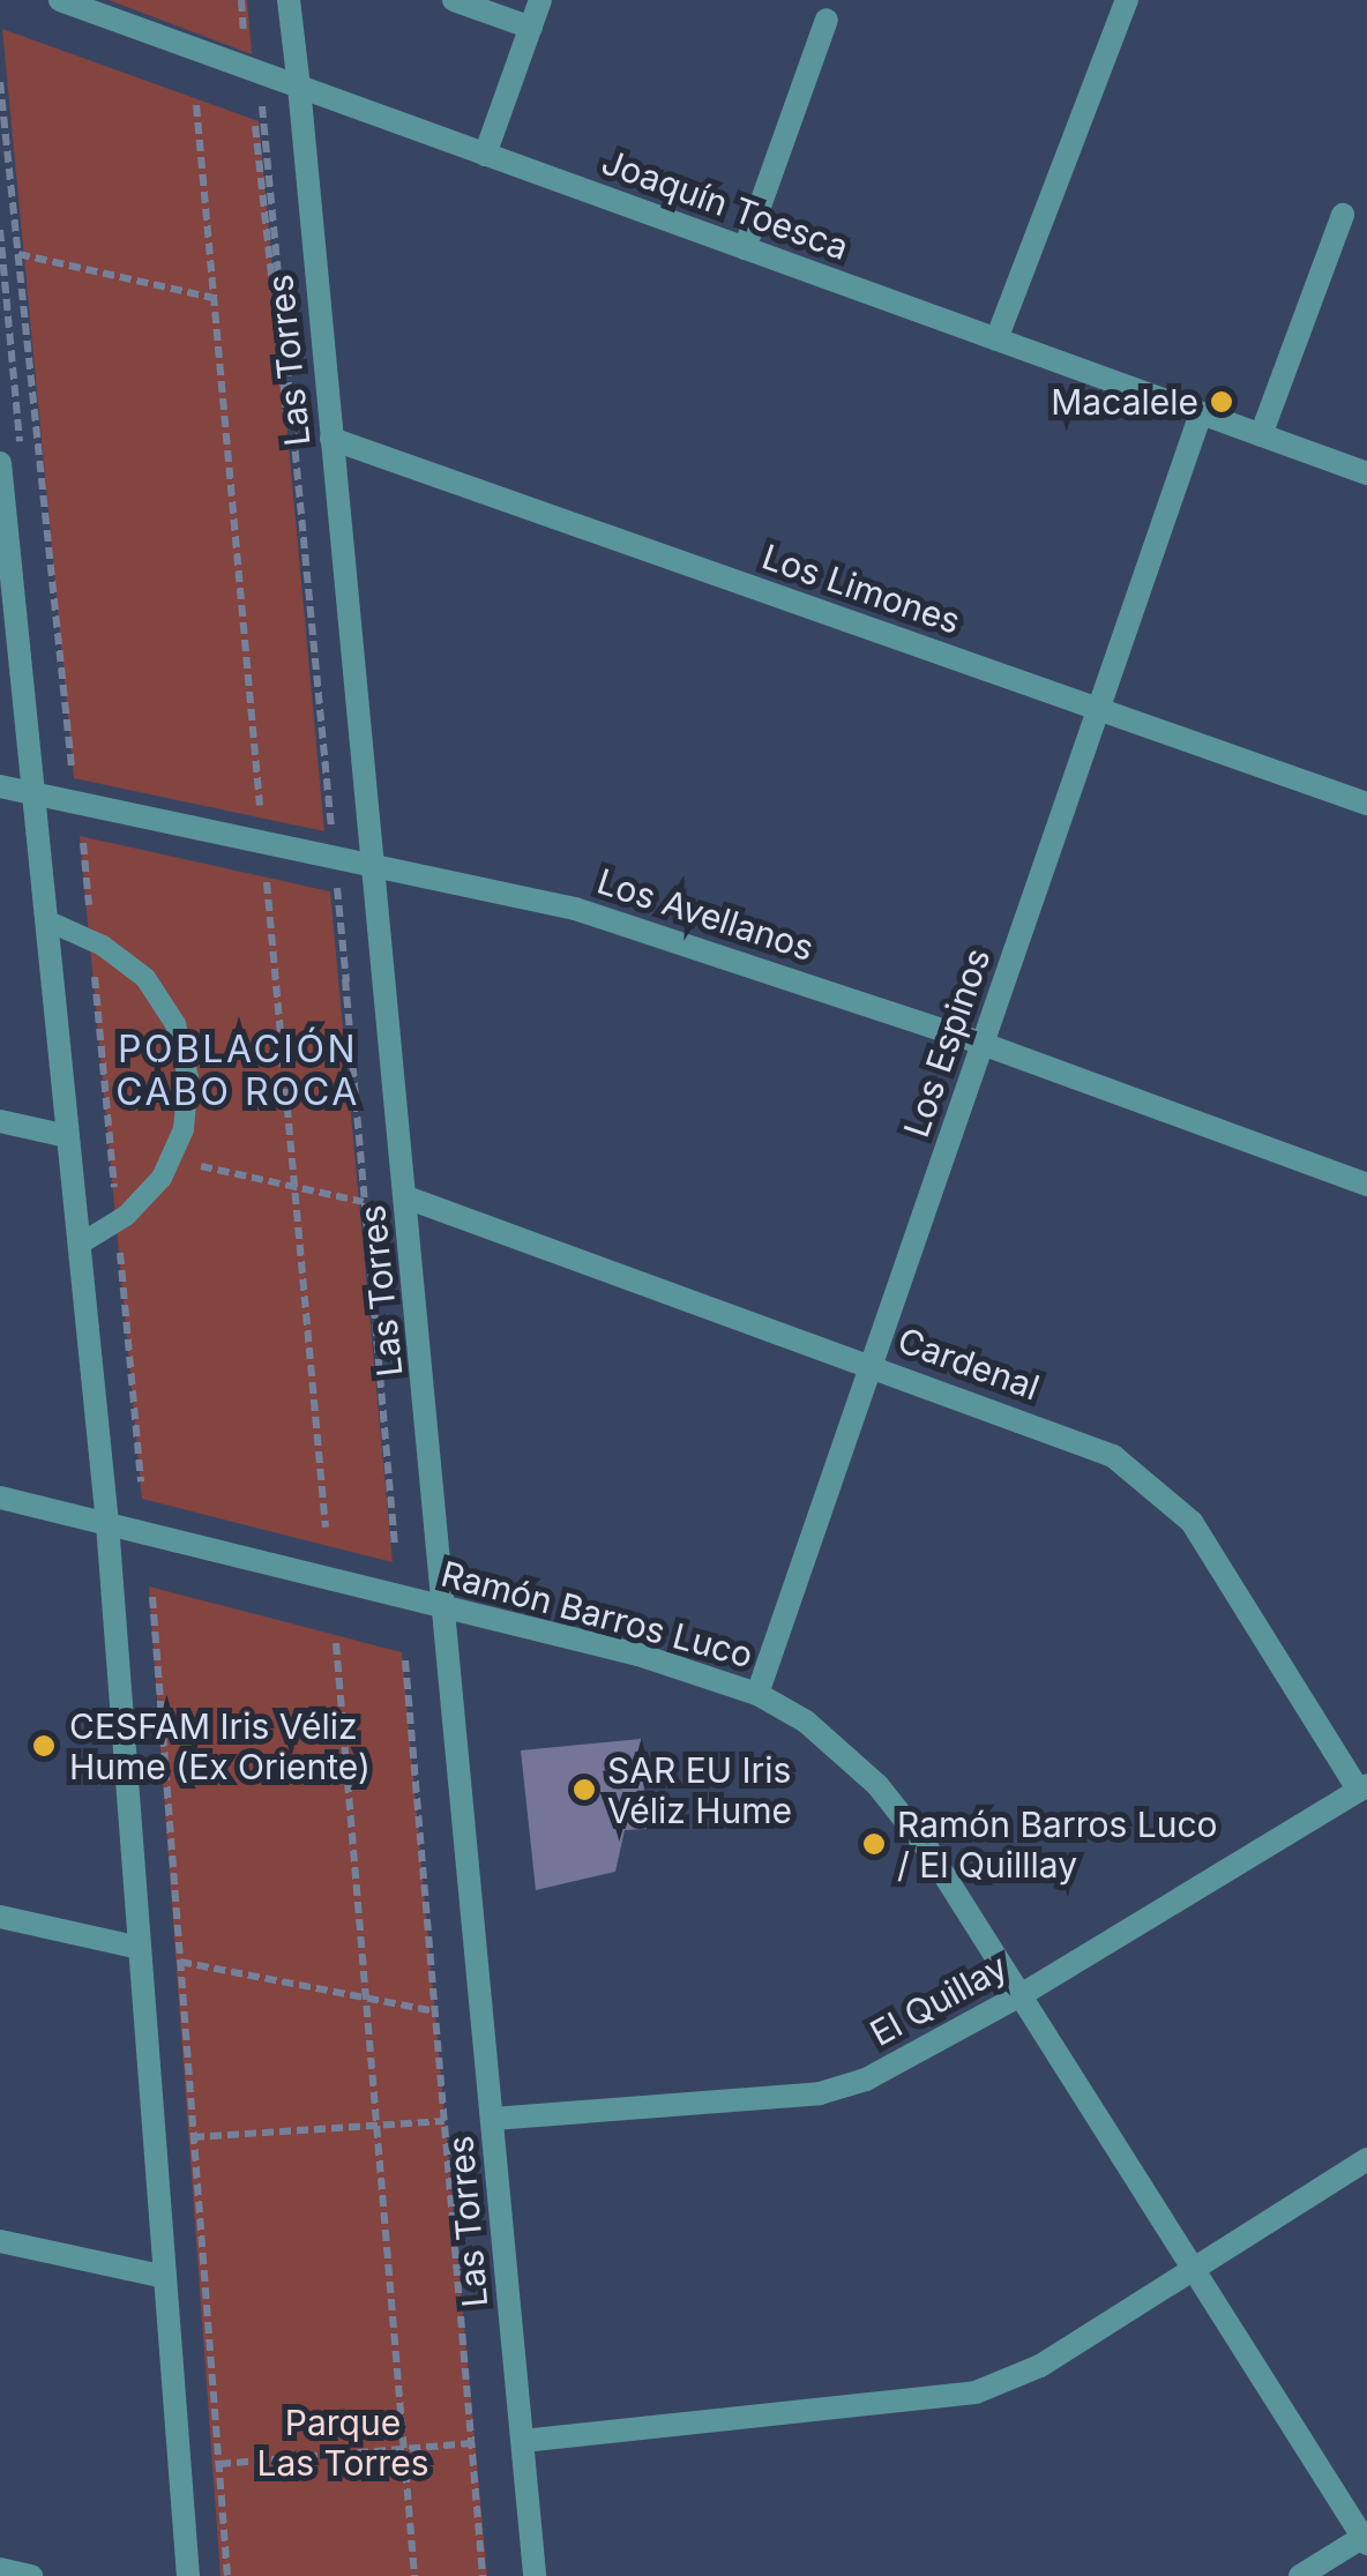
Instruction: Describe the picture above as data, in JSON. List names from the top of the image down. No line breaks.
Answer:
{"streets":{"street":["Joaquín Toesca","Las Torres","Los Limones","Los Avellanos","Los Espinos","Cardenal","Ramón Barros Luco","El Quillay"]},"crossings":[["Joaquín Toesca","Las Torres"],["Joaquín Toesca","Los Espinos"],["Las Torres","Los Limones"],["Las Torres","Los Avellanos"],["Las Torres","Cardenal"],["Las Torres","Ramón Barros Luco"],["Las Torres","El Quillay"],["Los Limones","Los Espinos"],["Los Avellanos","Los Espinos"],["Los Espinos","Cardenal"],["Los Espinos","Ramón Barros Luco"],["Cardenal","El Quillay"],["Ramón Barros Luco","El Quillay"]],"districts":["POBLACIÓN CABO ROCA"],"parks":["Parque Las Torres"],"places":["Macalele","CESFAM Iris Véliz Hume (Ex Oriente)","SAR EU Iris Véliz Hume","Ramón Barros Luco / El Quilllay"]}
